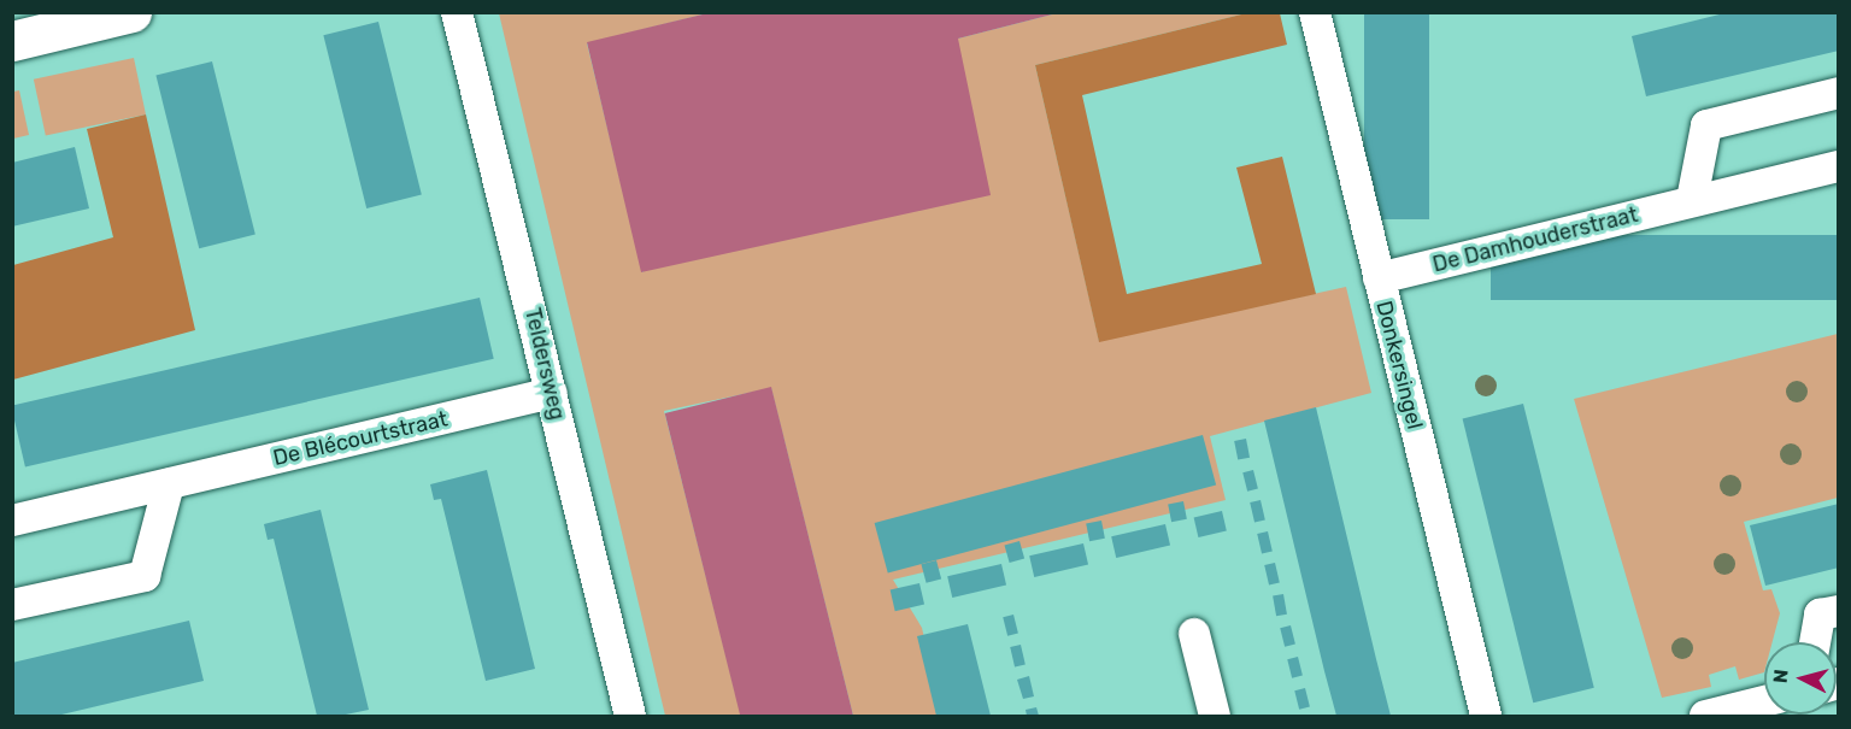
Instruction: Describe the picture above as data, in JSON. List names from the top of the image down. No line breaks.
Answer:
{"streets":{"street":["De Damhouderstraat","Teldersweg","Donkersingel","De Blécourtstraat"]},"crossings":[["De Damhouderstraat","Donkersingel"],["Teldersweg","De Blécourtstraat"]],"north":"left"}
